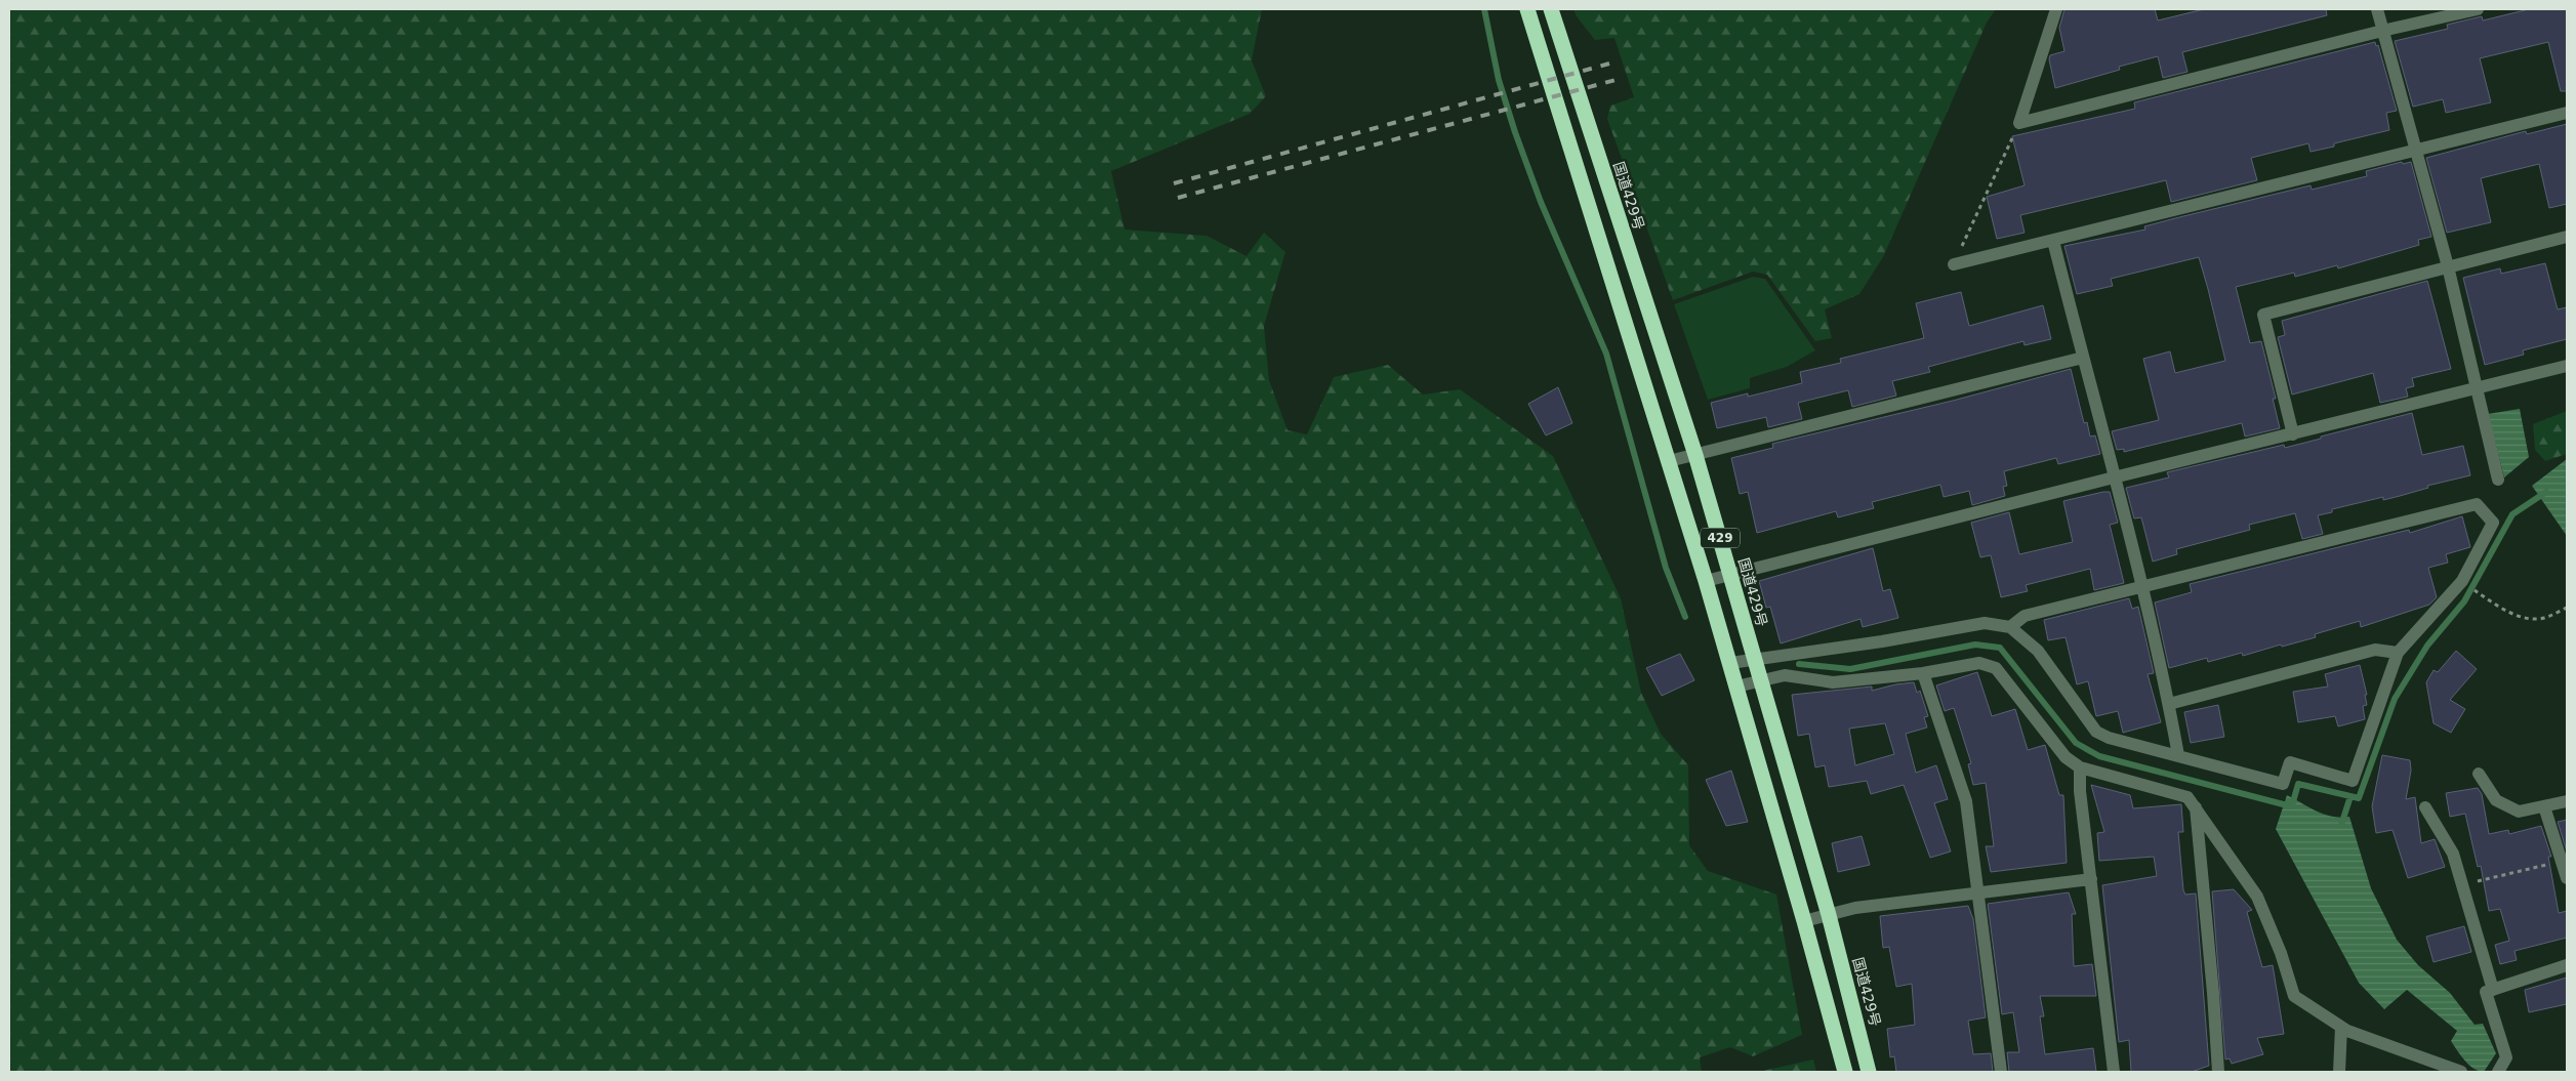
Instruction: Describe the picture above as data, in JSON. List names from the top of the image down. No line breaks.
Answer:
{"streets":{"highway":["国道429号","429"]}}
